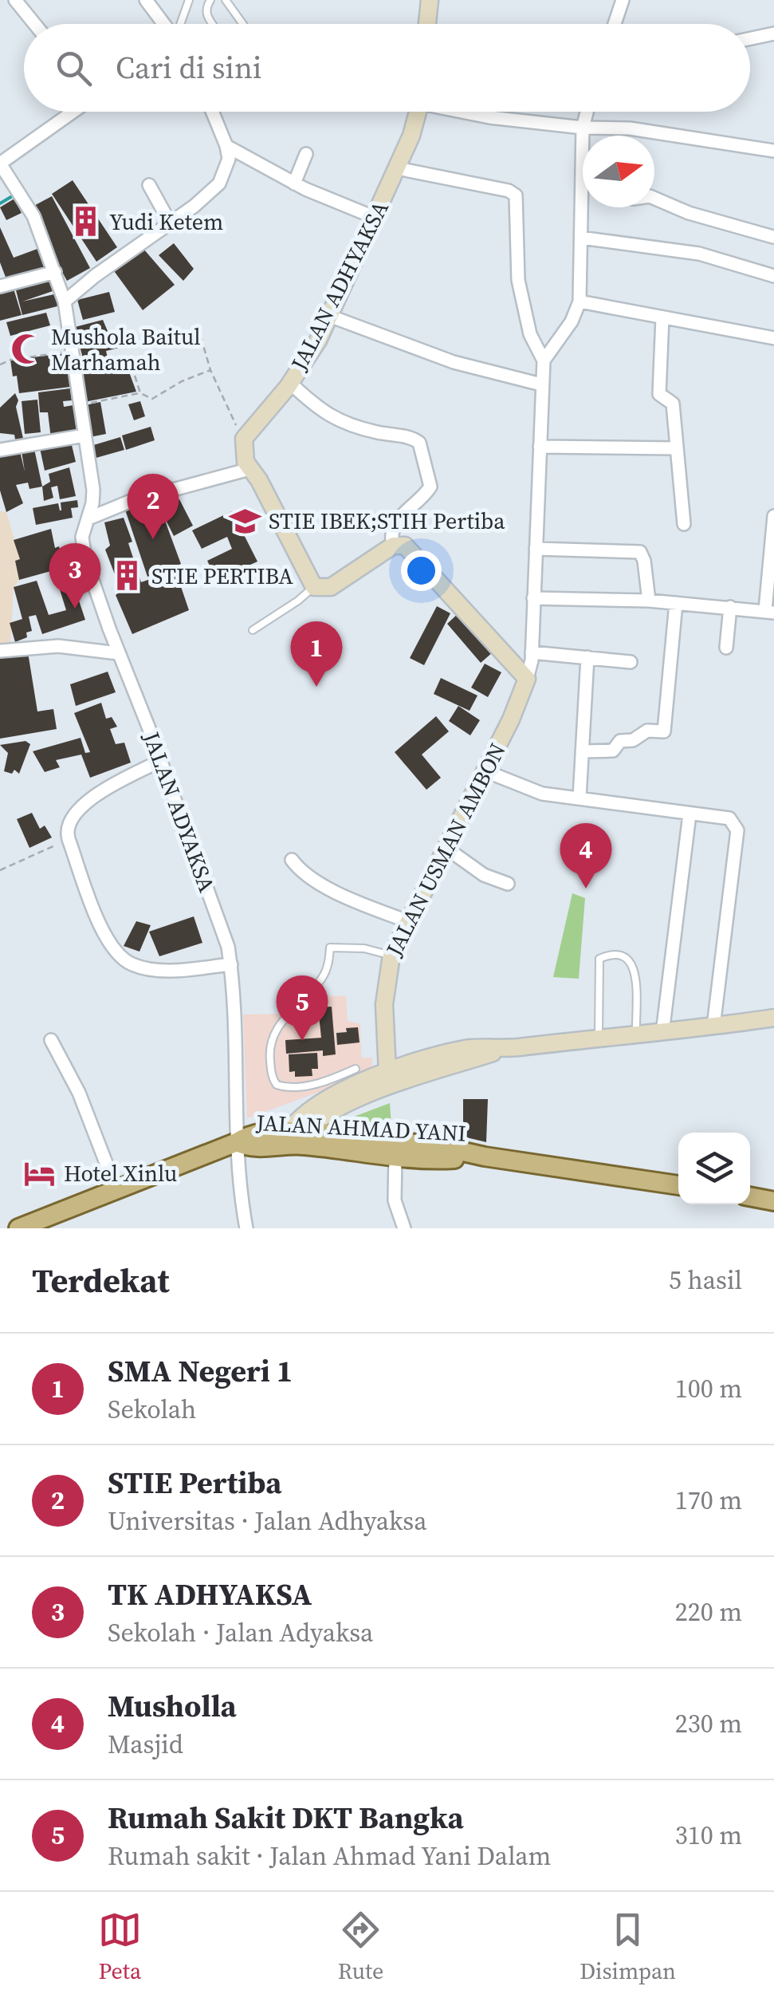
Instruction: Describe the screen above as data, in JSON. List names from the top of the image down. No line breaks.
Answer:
{"streets":{"main road":["JALAN AHMAD YANI"],"street":["JALAN ADHYAKSA","JALAN ADYAKSA","JALAN USMAN AMBON"]},"crossings":[["JALAN ADYAKSA","JALAN AHMAD YANI"]],"places":{"building":["Yudi Ketem","STIE PERTIBA"],"mosque":["Mushola Baitul Marhamah"],"school or university":["STIE IBEK;STIH Pertiba"],"hotel":["Hotel Xinlu"]},"north":"right","page":{"search":"Cari di sini","pins":["2","3","1","4","5"],"heading":["Terdekat","5 hasil"],"list":[{"mark":"1","name":"SMA Negeri 1","note":"Sekolah","value":"100 m"},{"mark":"2","name":"STIE Pertiba","note":"Universitas · Jalan Adhyaksa","value":"170 m"},{"mark":"3","name":"TK ADHYAKSA","note":"Sekolah · Jalan Adyaksa","value":"220 m"},{"mark":"4","name":"Musholla","note":"Masjid","value":"230 m"},{"mark":"5","name":"Rumah Sakit DKT Bangka","note":"Rumah sakit · Jalan Ahmad Yani Dalam","value":"310 m"}],"nav":["Peta","Rute","Disimpan"]}}
